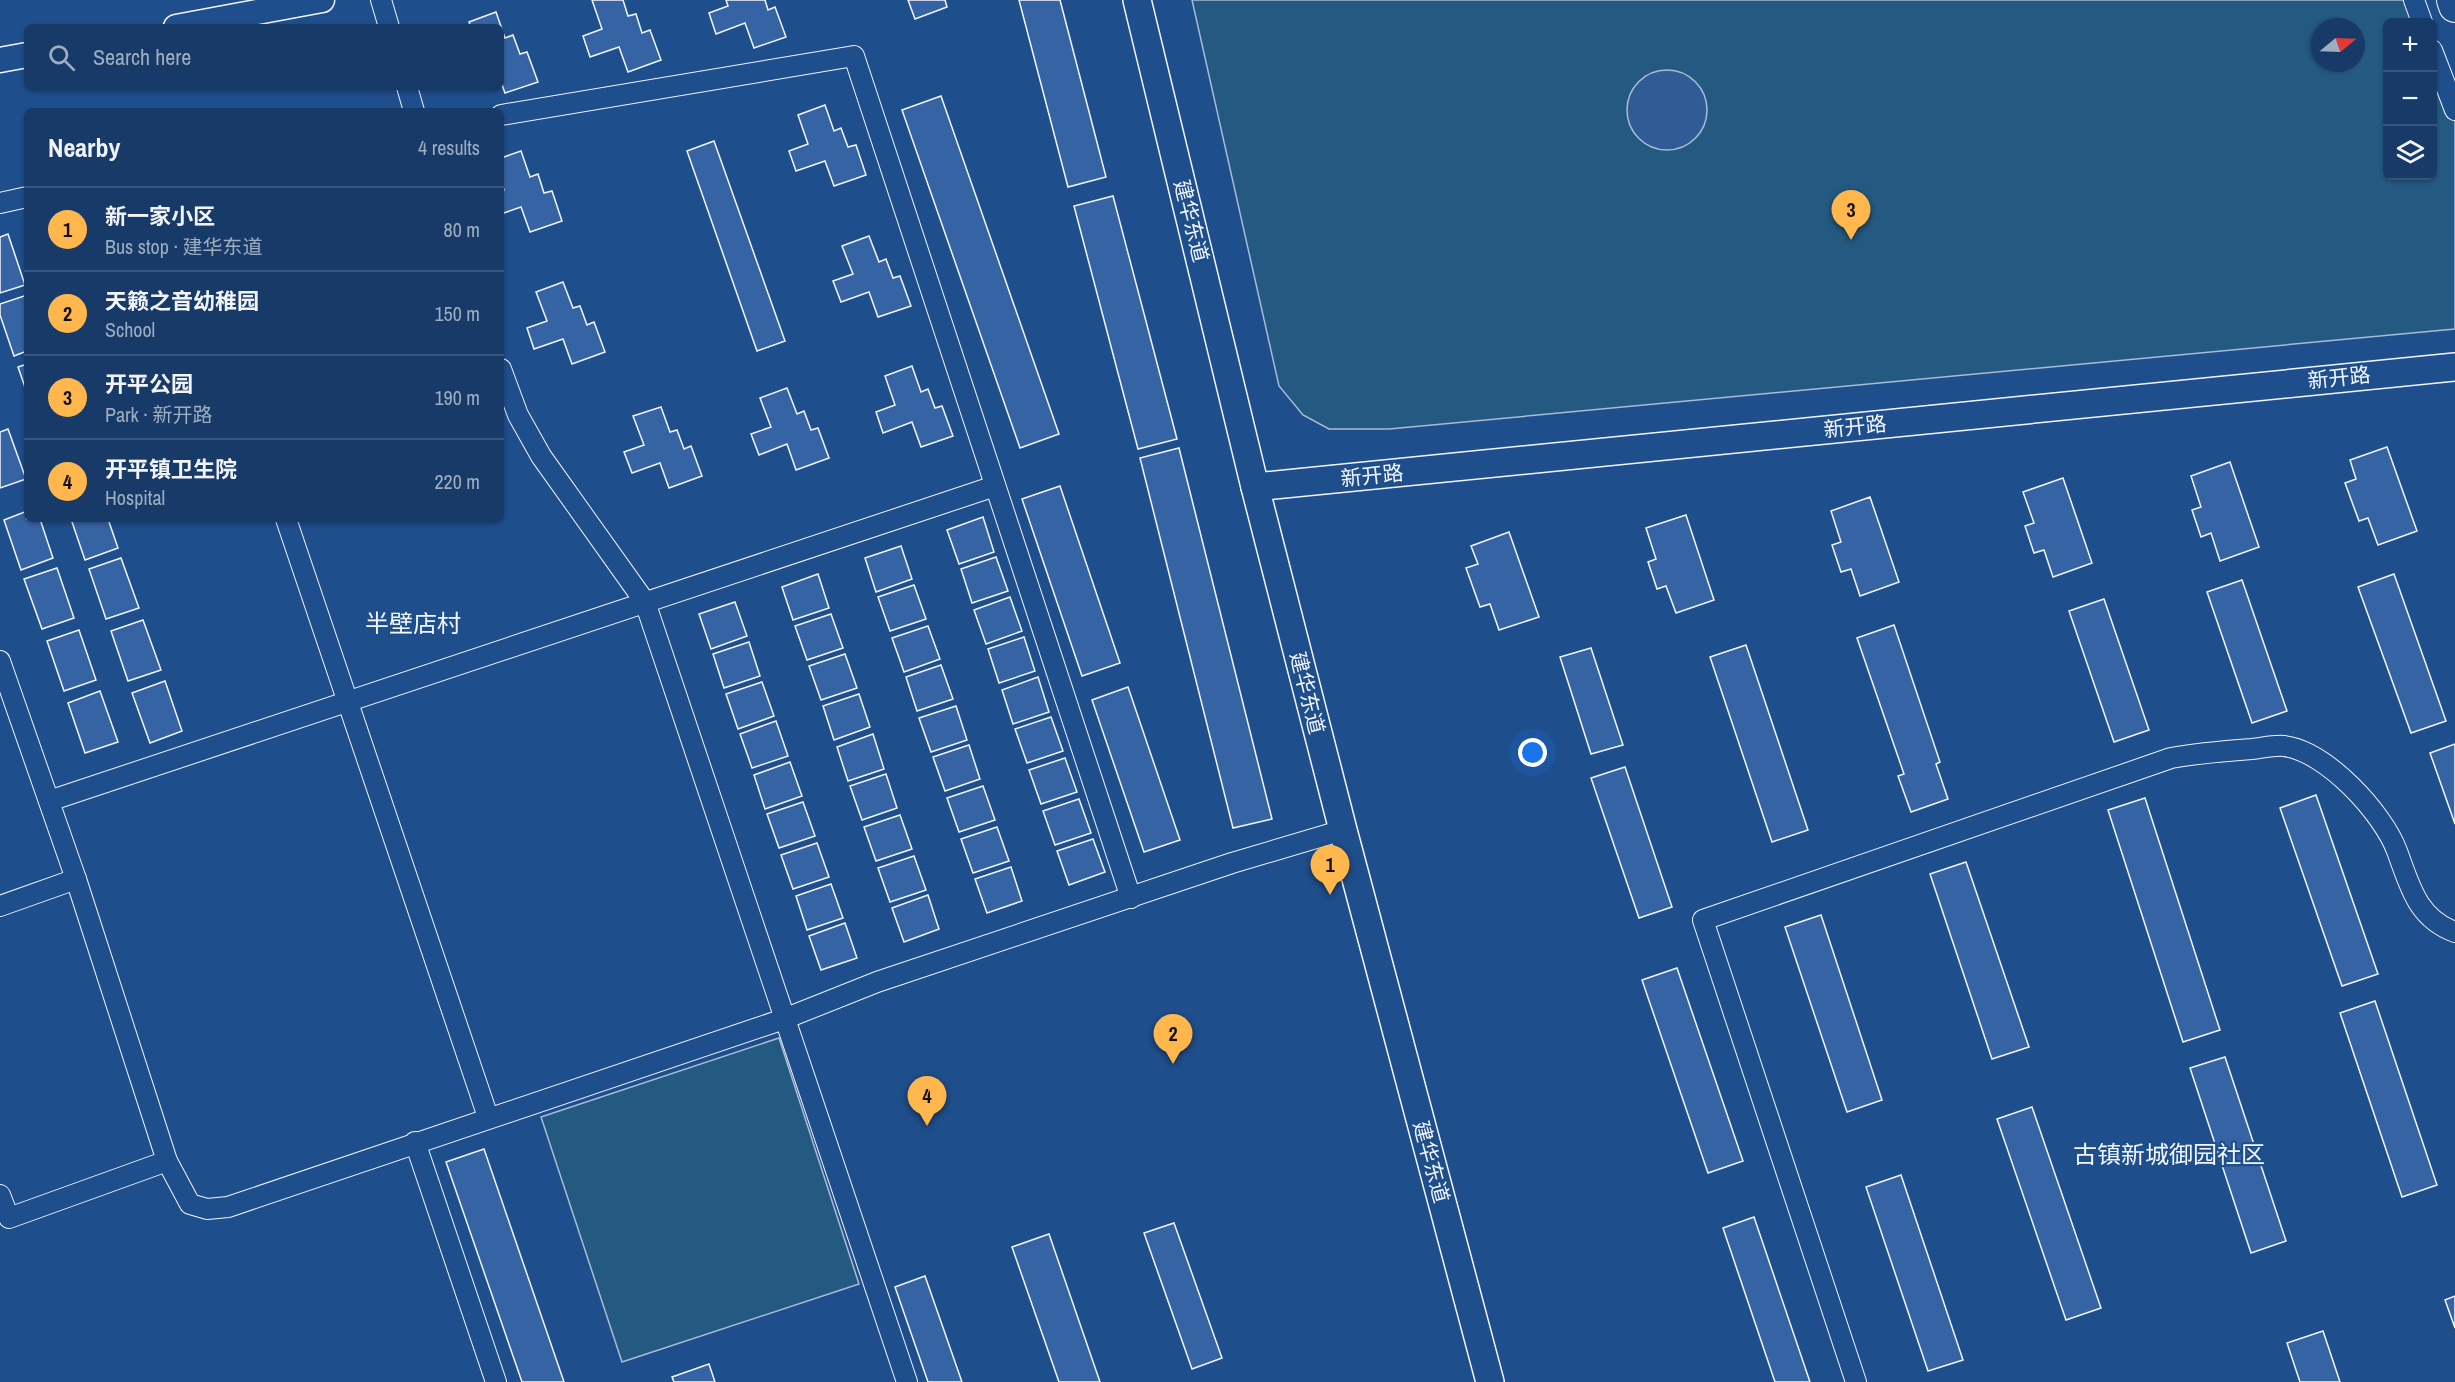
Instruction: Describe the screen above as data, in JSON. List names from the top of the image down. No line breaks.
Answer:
{"streets":{"main road":["建华东道","新开路"]},"crossings":[["建华东道","新开路"]],"districts":["半壁店村","古镇新城御园社区"],"north":"right","page":{"map_buttons":["+","−"],"search":"Search here","heading":["Nearby","4 results"],"list":[{"mark":"1","name":"新一家小区","note":"Bus stop · 建华东道","value":"80 m"},{"mark":"2","name":"天籁之音幼稚园","note":"School","value":"150 m"},{"mark":"3","name":"开平公园","note":"Park · 新开路","value":"190 m"},{"mark":"4","name":"开平镇卫生院","note":"Hospital","value":"220 m"}],"pins":["3","1","2","4"]}}
